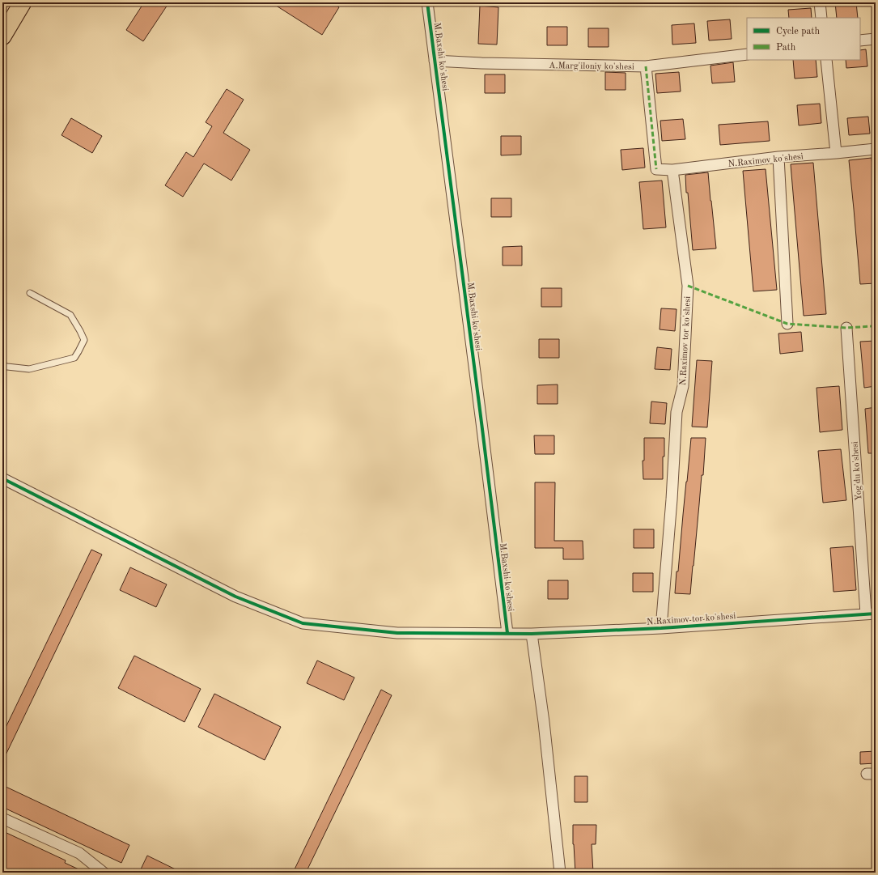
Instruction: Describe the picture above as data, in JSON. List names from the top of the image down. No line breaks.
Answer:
{"streets":{"street":["M.Baxshi ko'shesi","A.Marg'iloniy ko'shesi","N.Raximov ko'shesi","N.Raximov tor ko'shesi","Yog'du ko'shesi"]},"crossings":[["M.Baxshi ko'shesi","A.Marg'iloniy ko'shesi"],["M.Baxshi ko'shesi","N.Raximov tor ko'shesi"],["A.Marg'iloniy ko'shesi","N.Raximov ko'shesi"],["N.Raximov ko'shesi","N.Raximov tor ko'shesi"],["N.Raximov tor ko'shesi","Yog'du ko'shesi"]],"legend":["Cycle path","Path"]}
